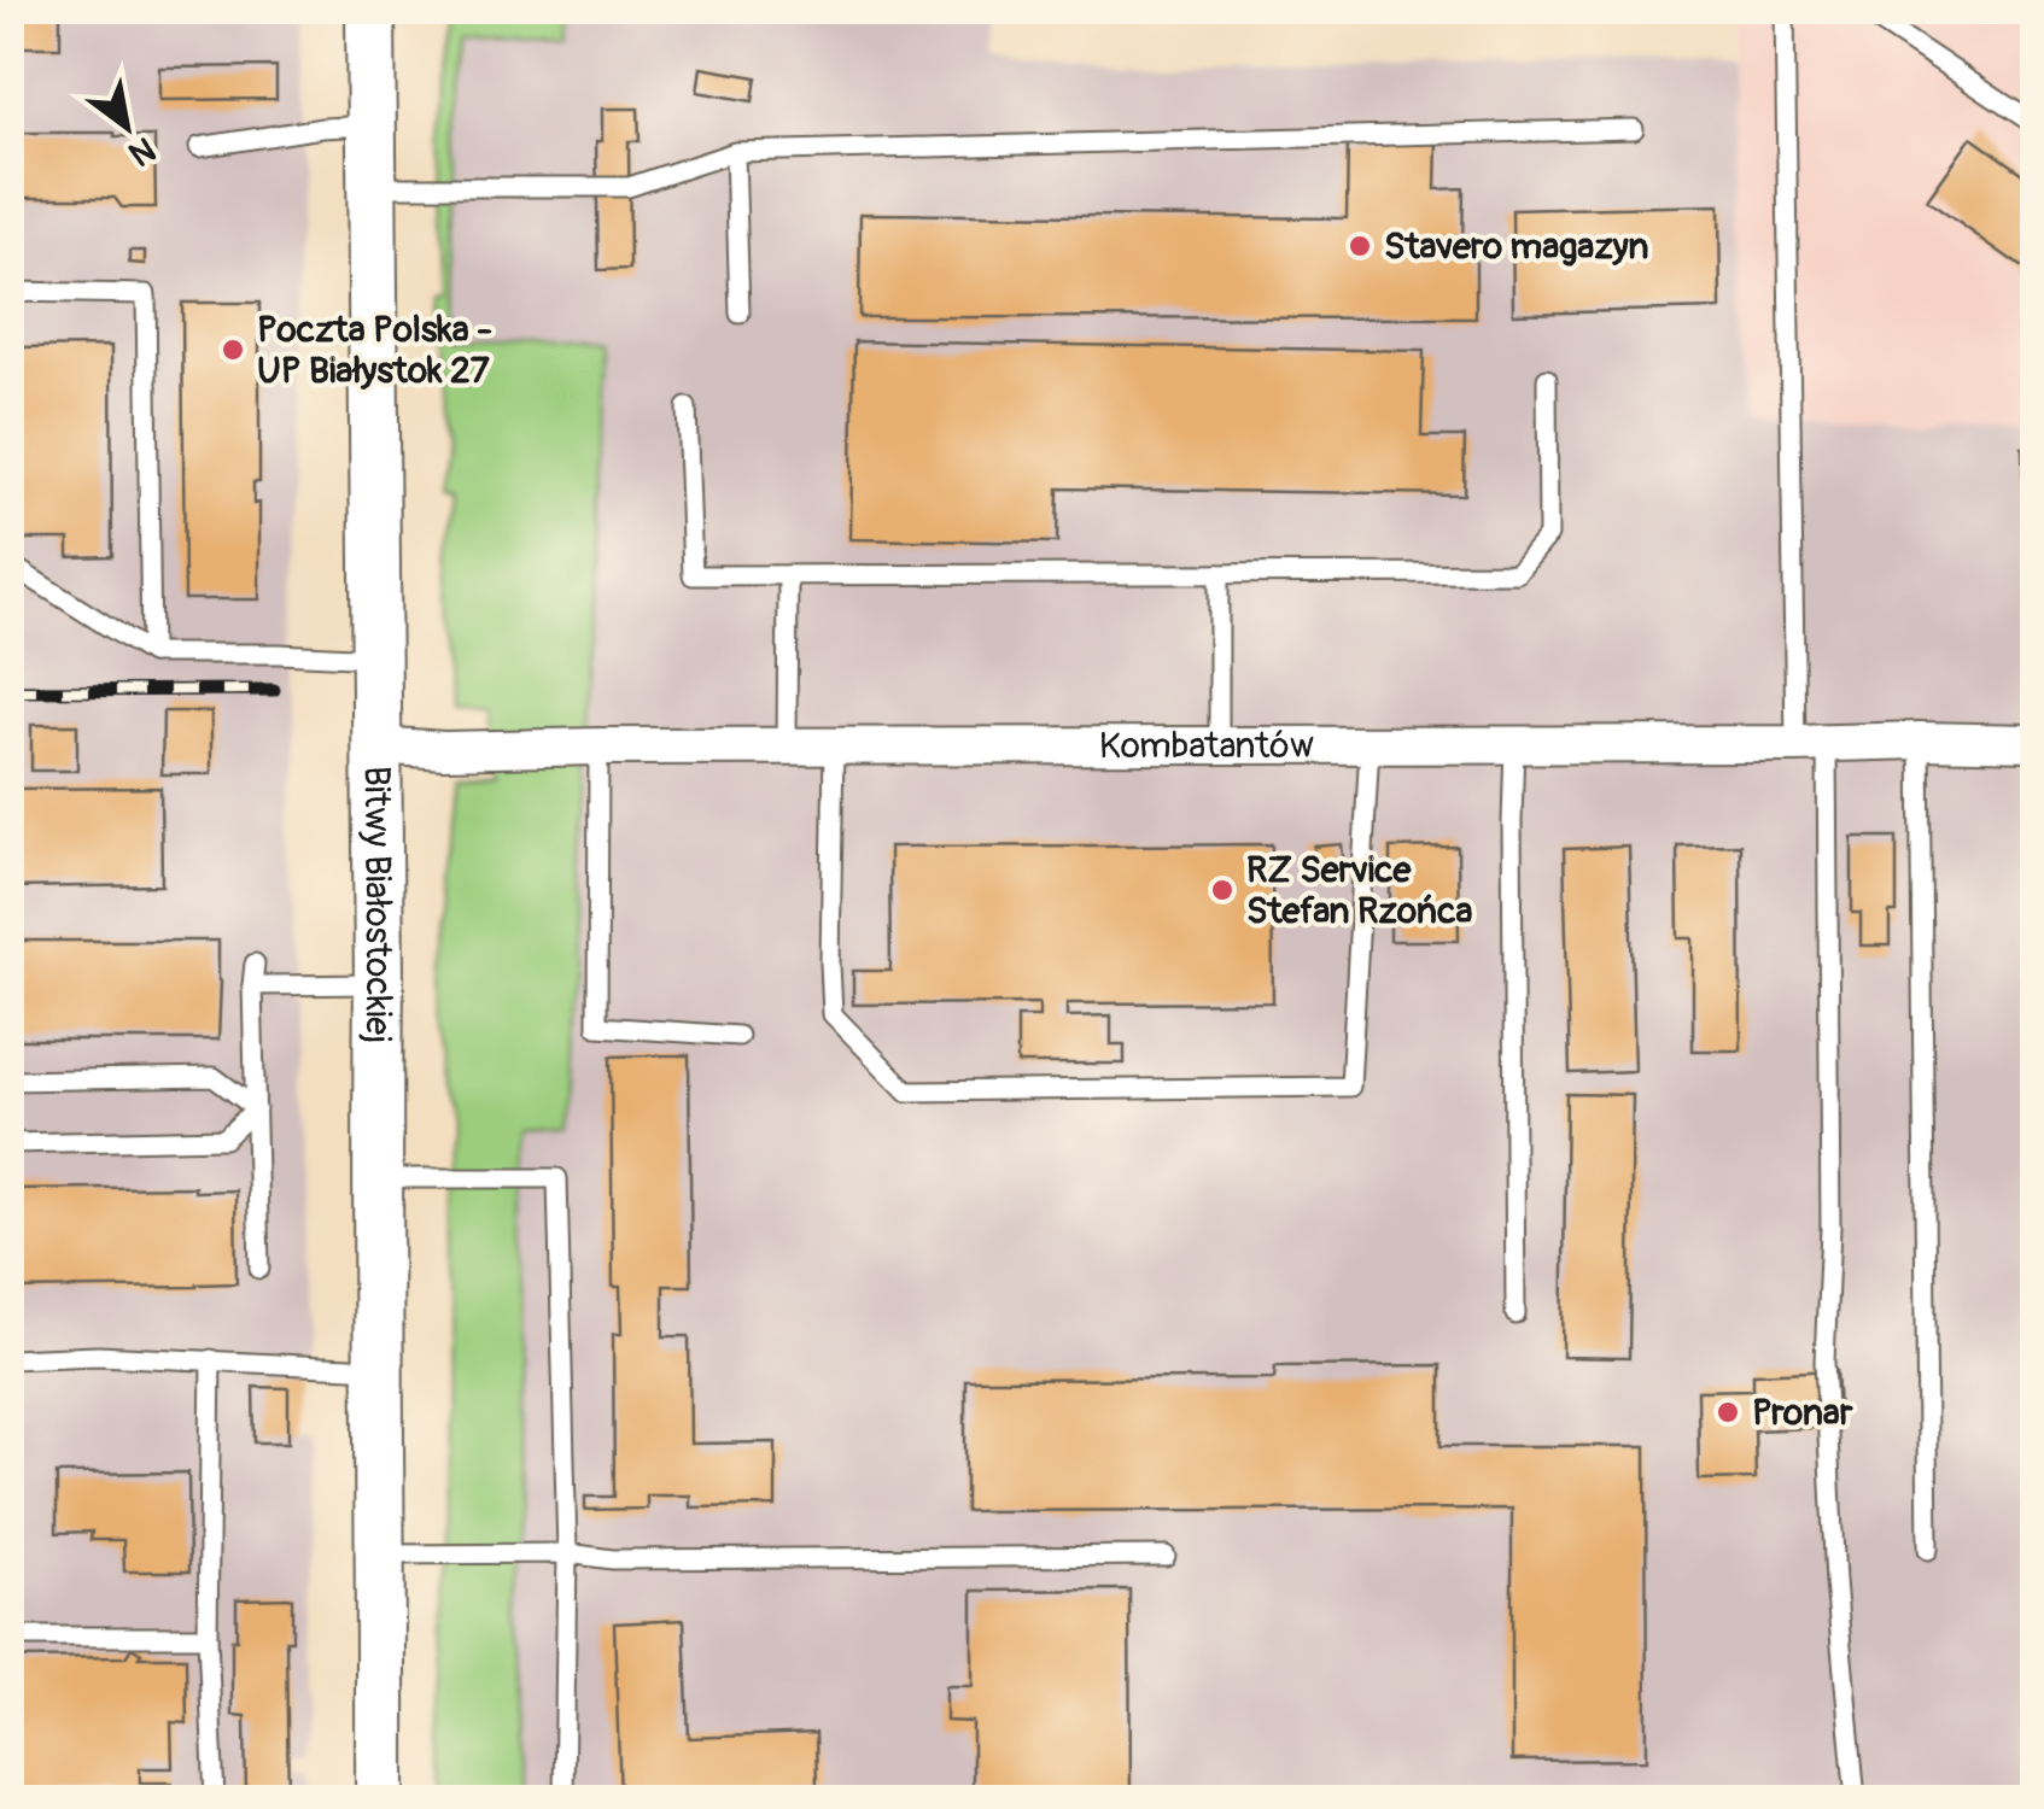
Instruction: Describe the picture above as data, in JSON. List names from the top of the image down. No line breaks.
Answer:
{"streets":{"street":["Kombatantów","Bitwy Białostockiej"]},"crossings":[["Kombatantów","Bitwy Białostockiej"]],"places":["Stavero magazyn","Poczta Polska - UP Białystok 27","RZ Service Stefan Rzońca","Pronar"],"north":"bottom right"}
